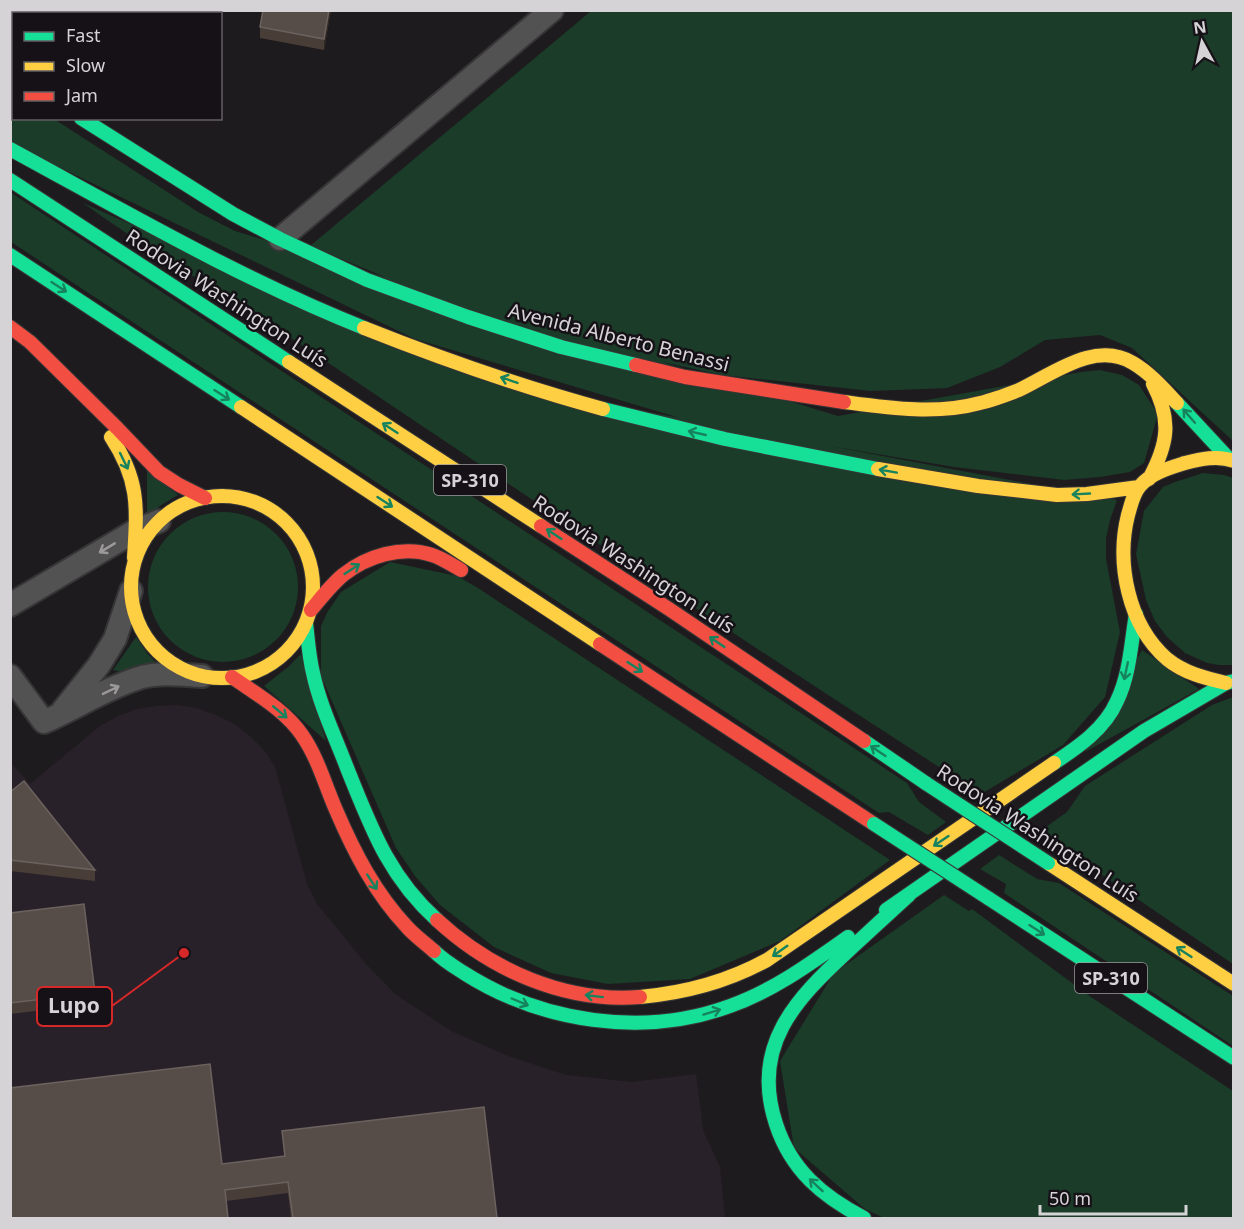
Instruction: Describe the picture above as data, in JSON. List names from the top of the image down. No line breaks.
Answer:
{"streets":{"main road":["Rodovia Washington Luís","Avenida Alberto Benassi","SP-310"]},"places":["Lupo"],"legend":["Fast","Slow","Jam"],"scale_bar":"50 m","north":"top"}
